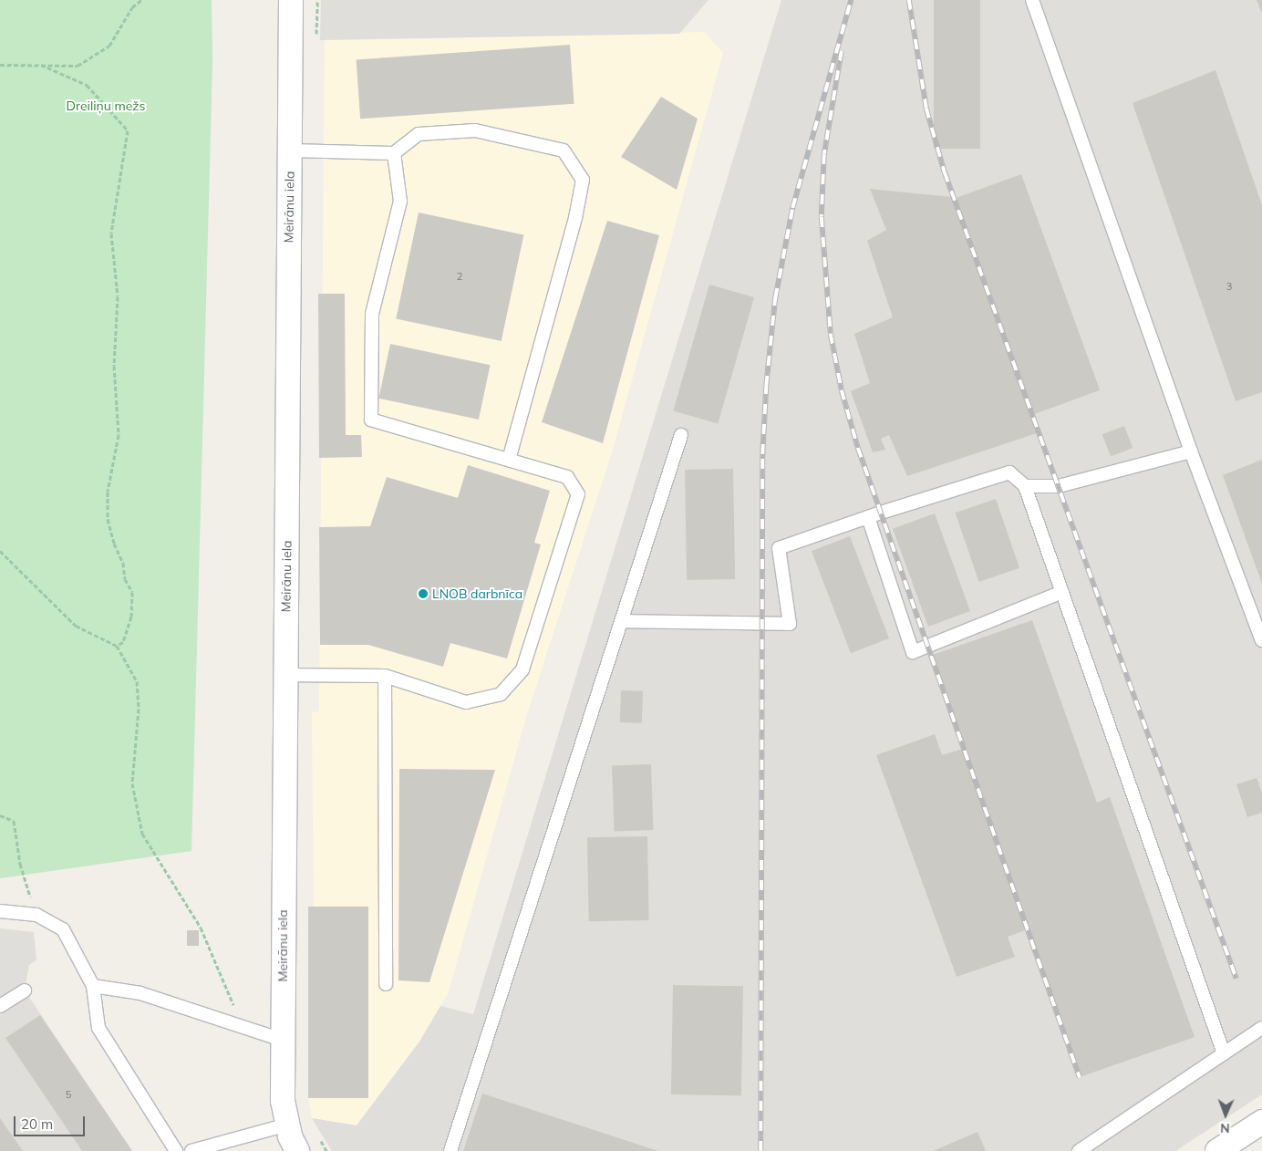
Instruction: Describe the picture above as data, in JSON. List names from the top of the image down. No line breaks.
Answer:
{"streets":{"street":["Meirānu iela"]},"parks":["Dreiliņu mežs"],"places":["LNOB darbnīca"],"house_numbers":["2","3","5"],"scale_bar":"20 m","north":"bottom"}
